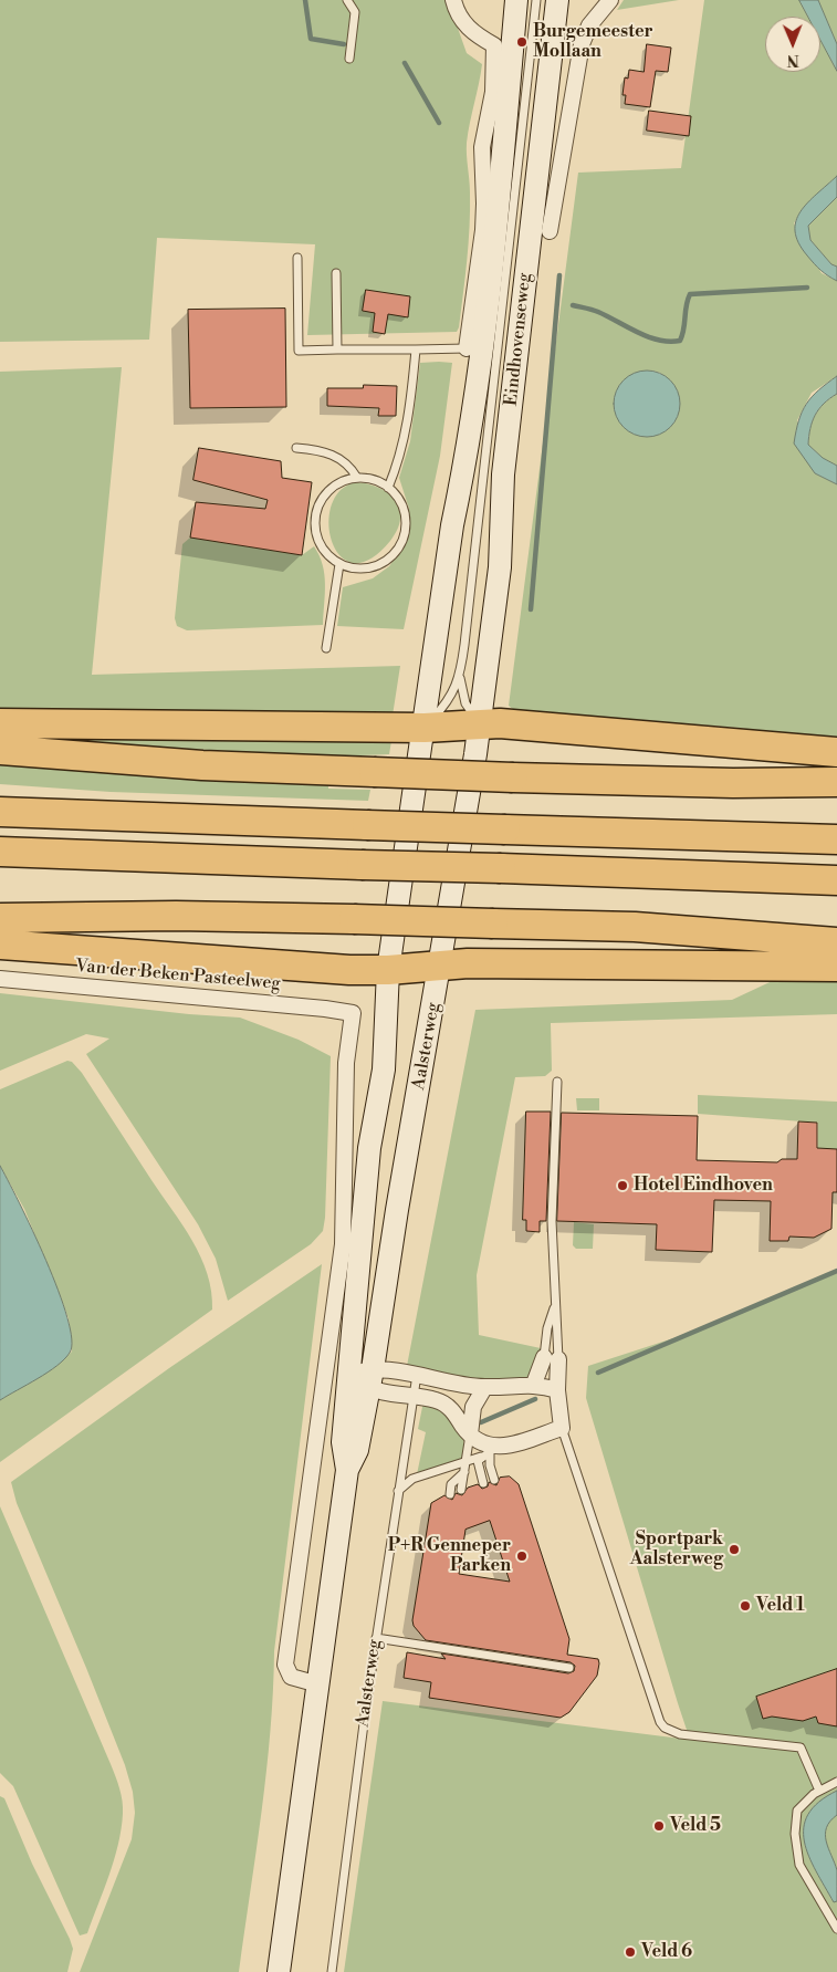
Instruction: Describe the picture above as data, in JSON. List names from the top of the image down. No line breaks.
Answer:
{"streets":{"main road":["Eindhovenseweg","Aalsterweg"],"street":["Van der Beken Pasteelweg"]},"crossings":[["Eindhovenseweg","Aalsterweg"],["Van der Beken Pasteelweg","Aalsterweg"]],"places":["Burgemeester Mollaan","Hotel Eindhoven","Sportpark Aalsterweg","P+R Genneper Parken","Veld 1","Veld 5","Veld 6"],"north":"bottom"}
